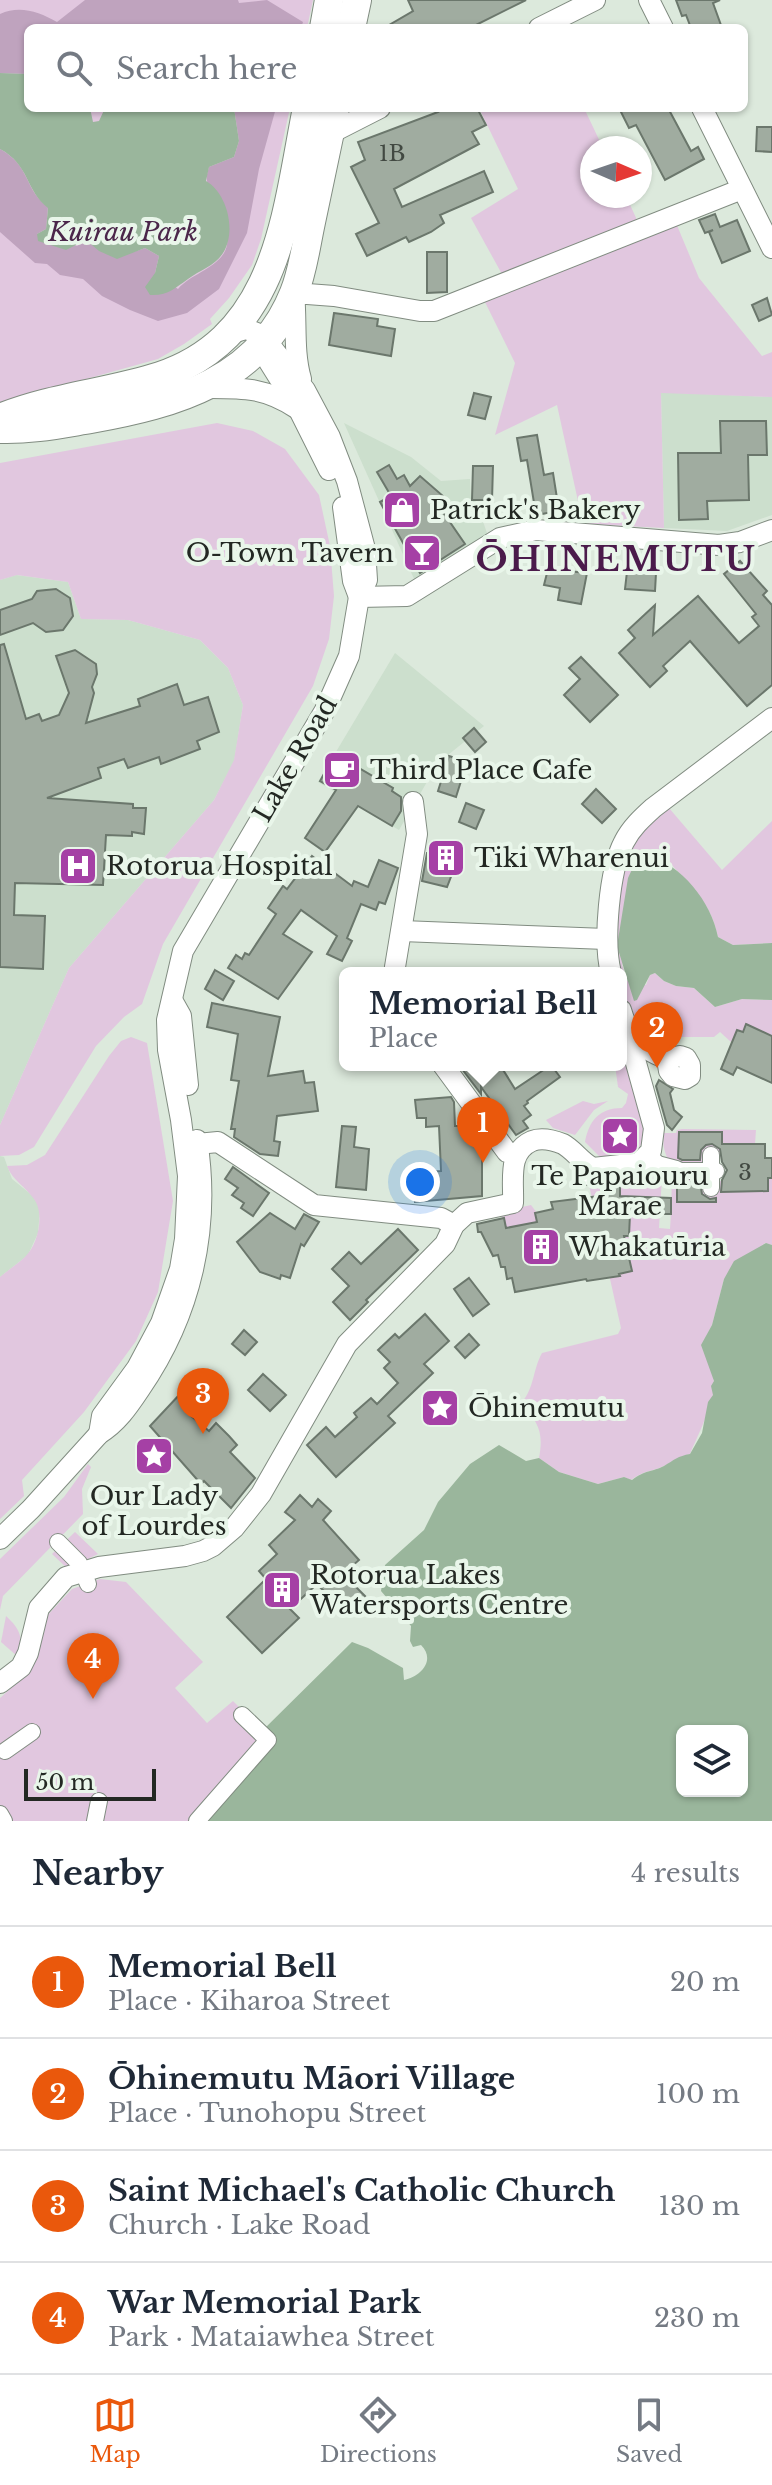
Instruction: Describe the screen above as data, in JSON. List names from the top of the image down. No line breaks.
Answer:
{"streets":{"main road":["Lake Road"]},"districts":["ŌHINEMUTU"],"parks":["Kuirau Park"],"places":{"shop":["Patrick's Bakery"],"bar":["O-Town Tavern"],"cafe":["Third Place Cafe"],"building":["Tiki Wharenui","Whakatūria","Rotorua Lakes Watersports Centre"],"hospital":["Rotorua Hospital"],"place":["Te Papaiouru Marae","Ōhinemutu","Our Lady of Lourdes"]},"house_numbers":["1B","3"],"scale_bar":"50 m","north":"right","page":{"search":"Search here","popup":["Memorial Bell","Place"],"pins":["2","1","3","4"],"scale":"50 m","heading":["Nearby","4 results"],"list":[{"mark":"1","name":"Memorial Bell","note":"Place · Kiharoa Street","value":"20 m"},{"mark":"2","name":"Ōhinemutu Māori Village","note":"Place · Tunohopu Street","value":"100 m"},{"mark":"3","name":"Saint Michael's Catholic Church","note":"Church · Lake Road","value":"130 m"},{"mark":"4","name":"War Memorial Park","note":"Park · Mataiawhea Street","value":"230 m"}],"nav":["Map","Directions","Saved"]}}
